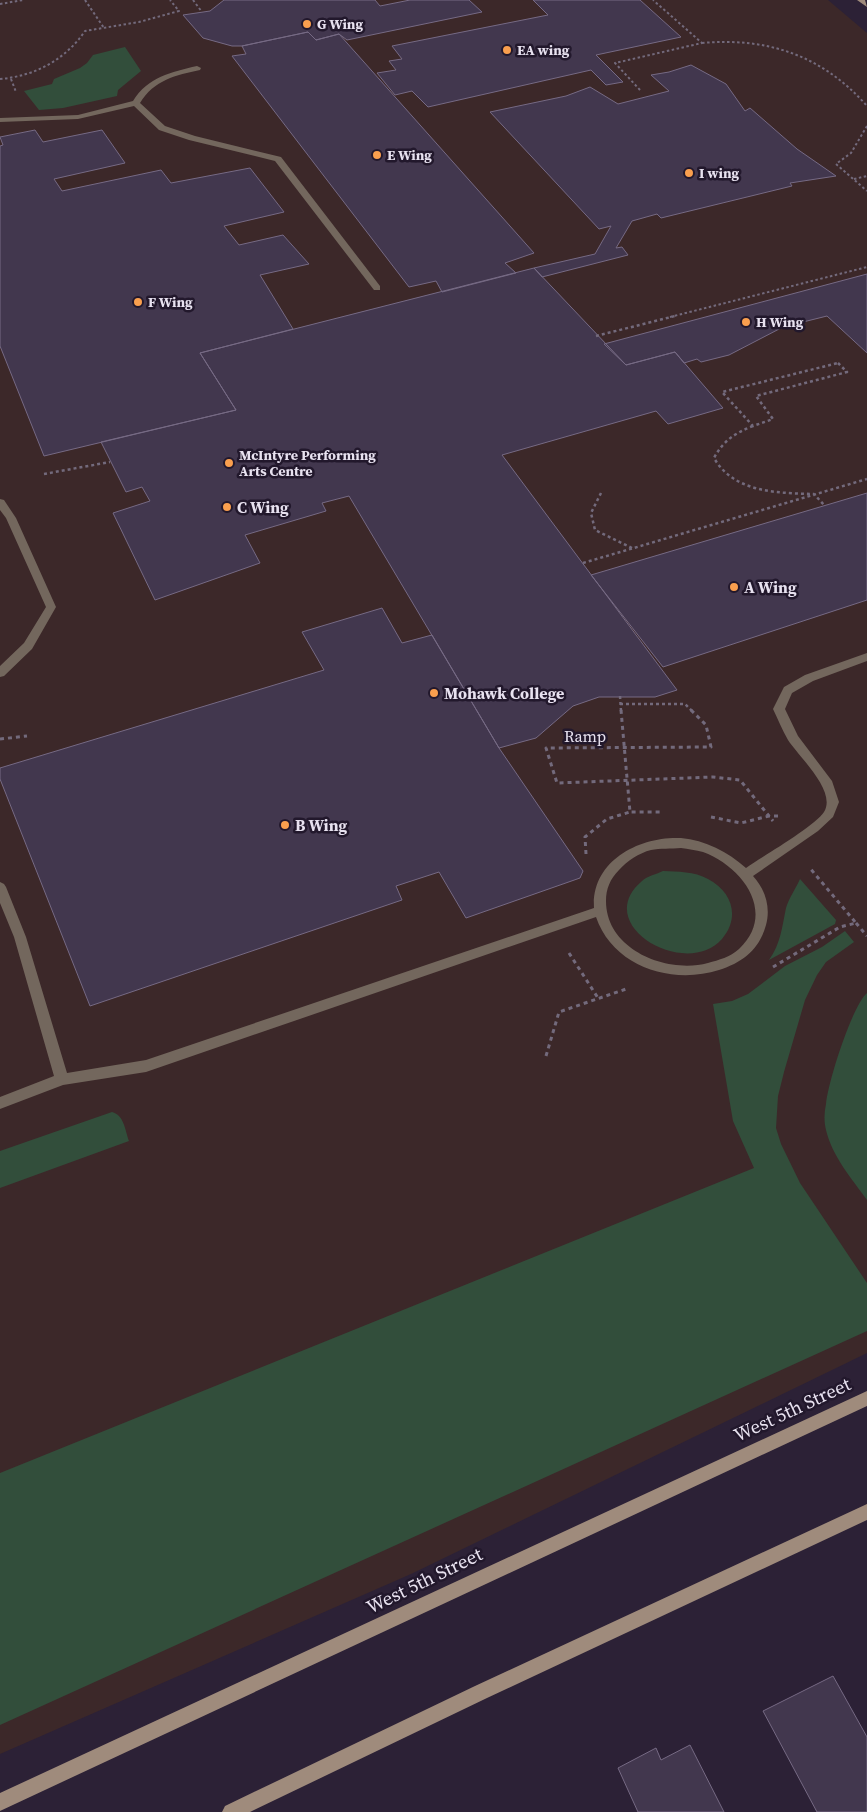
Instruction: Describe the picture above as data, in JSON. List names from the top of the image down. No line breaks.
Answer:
{"streets":{"main road":["West 5th Street"],"path":["Ramp"]},"places":["G Wing","EA wing","E Wing","I wing","F Wing","H Wing","McIntyre Performing Arts Centre","C Wing","A Wing","Mohawk College","B Wing"]}
